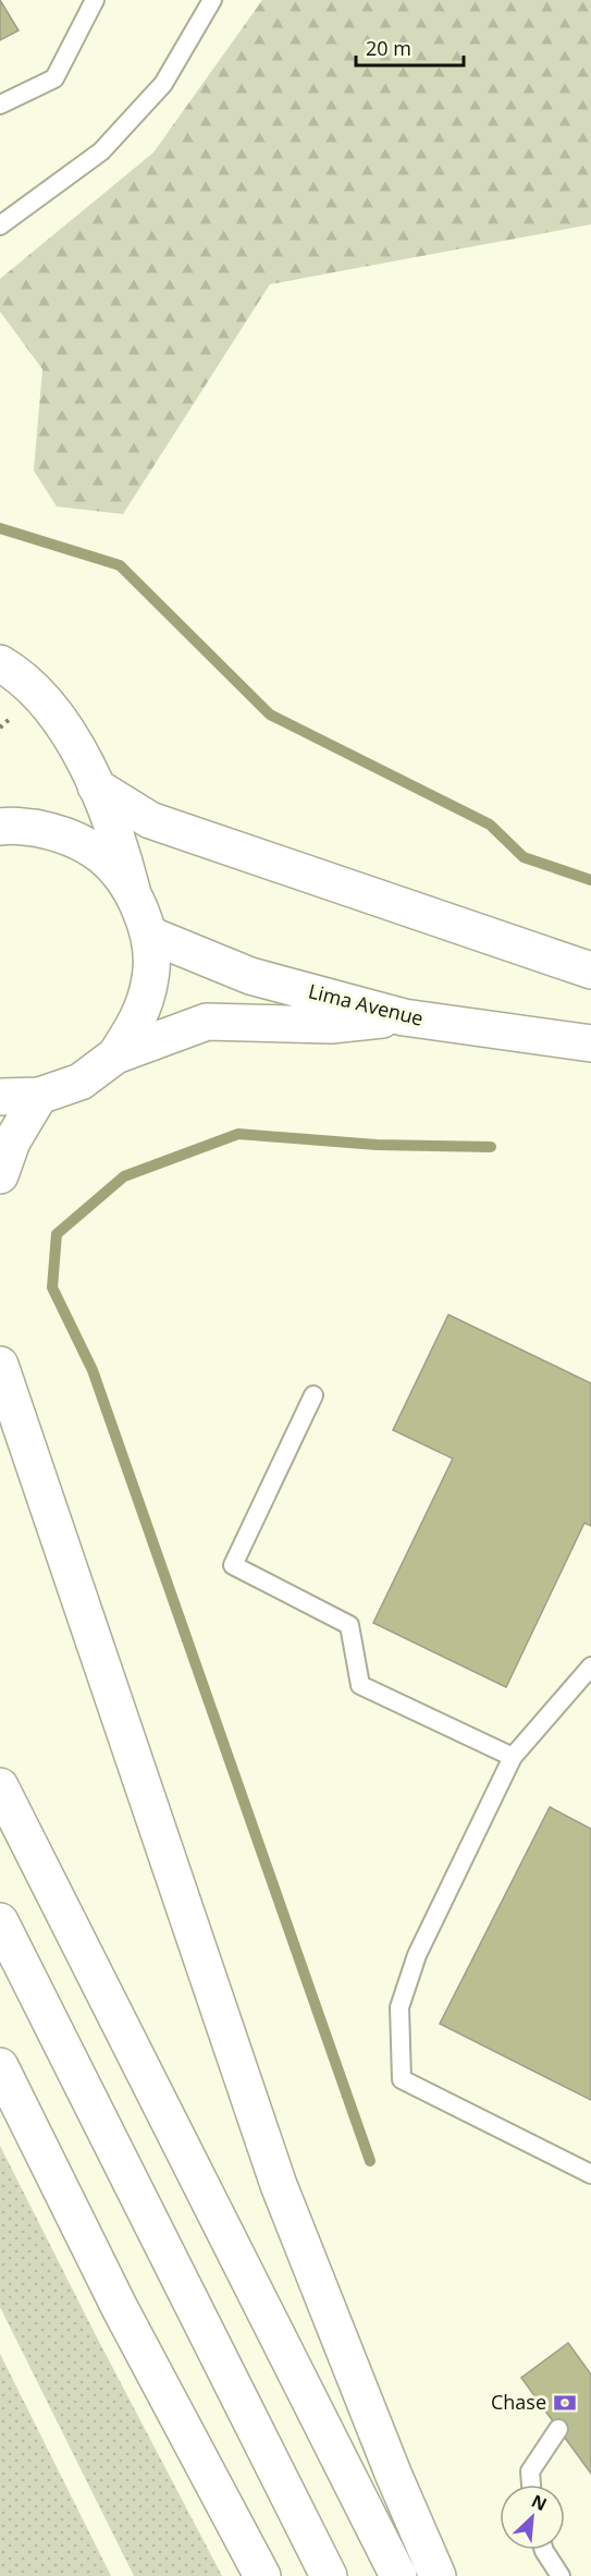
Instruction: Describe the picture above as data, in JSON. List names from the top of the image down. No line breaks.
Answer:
{"streets":{"main road":["Lima Avenue"]},"places":{"bank":["Chase"]},"scale_bar":"20 m","north":"top right"}
